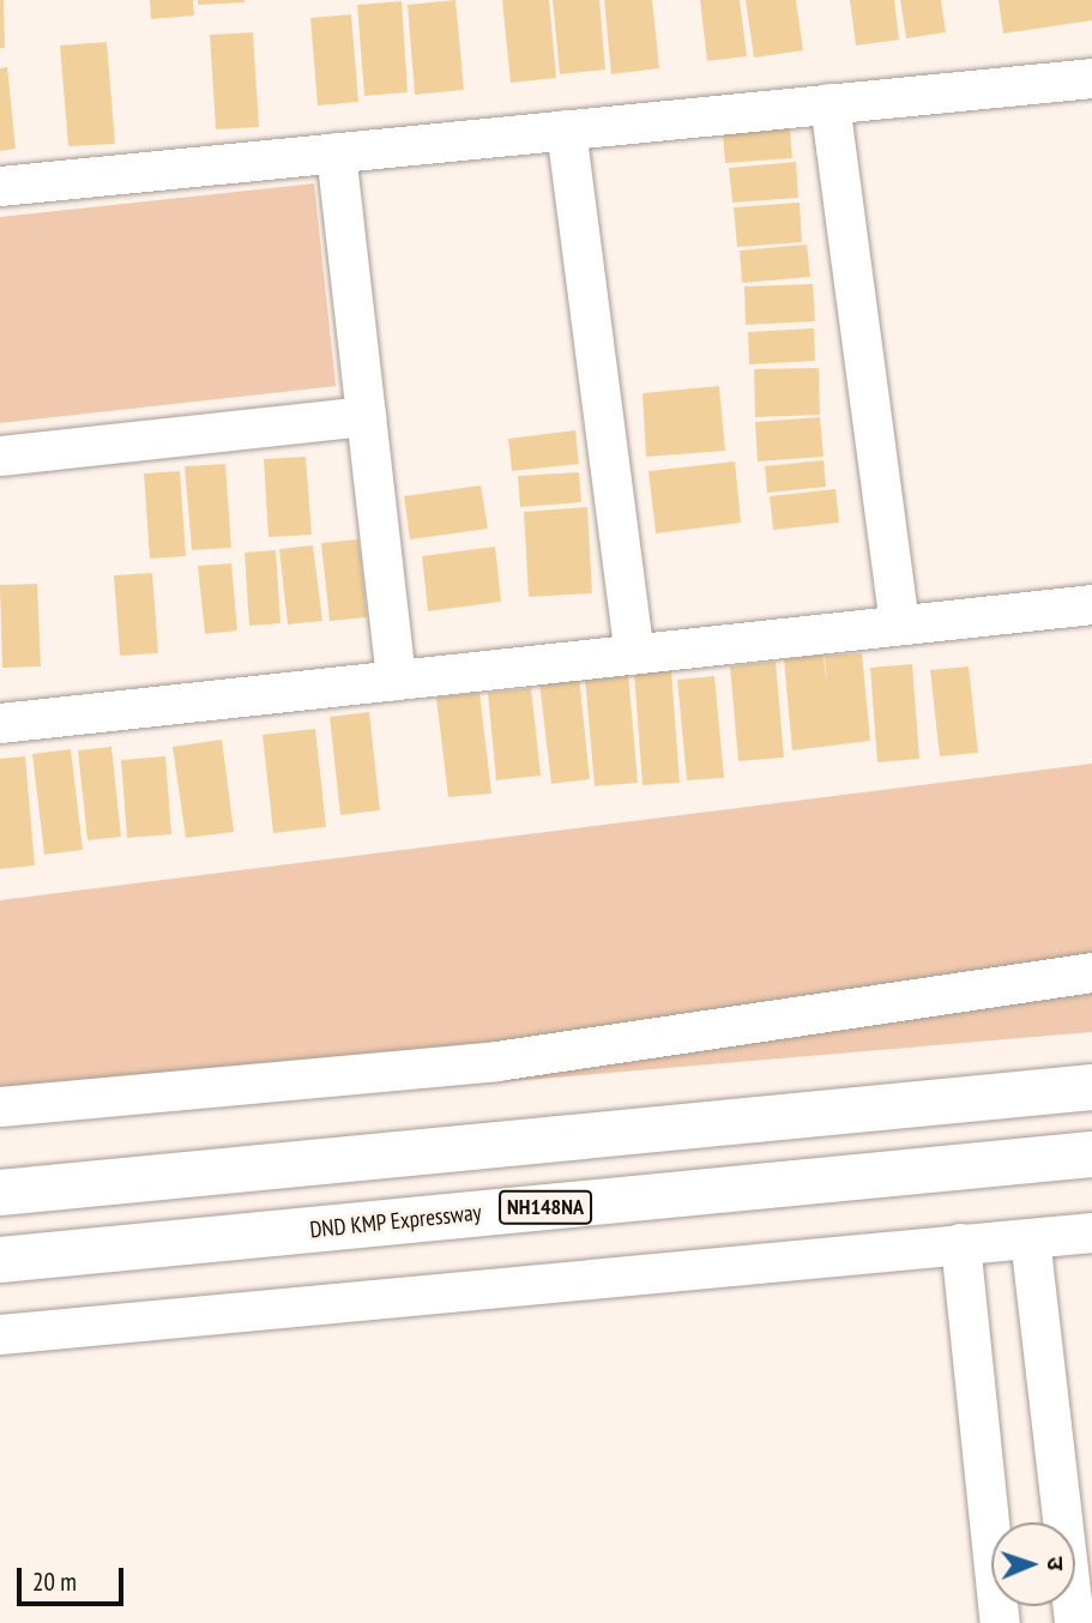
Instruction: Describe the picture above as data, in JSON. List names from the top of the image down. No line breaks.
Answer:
{"streets":{"highway":["NH148NA","DND KMP Expressway"]},"scale_bar":"20 m","north":"right"}
